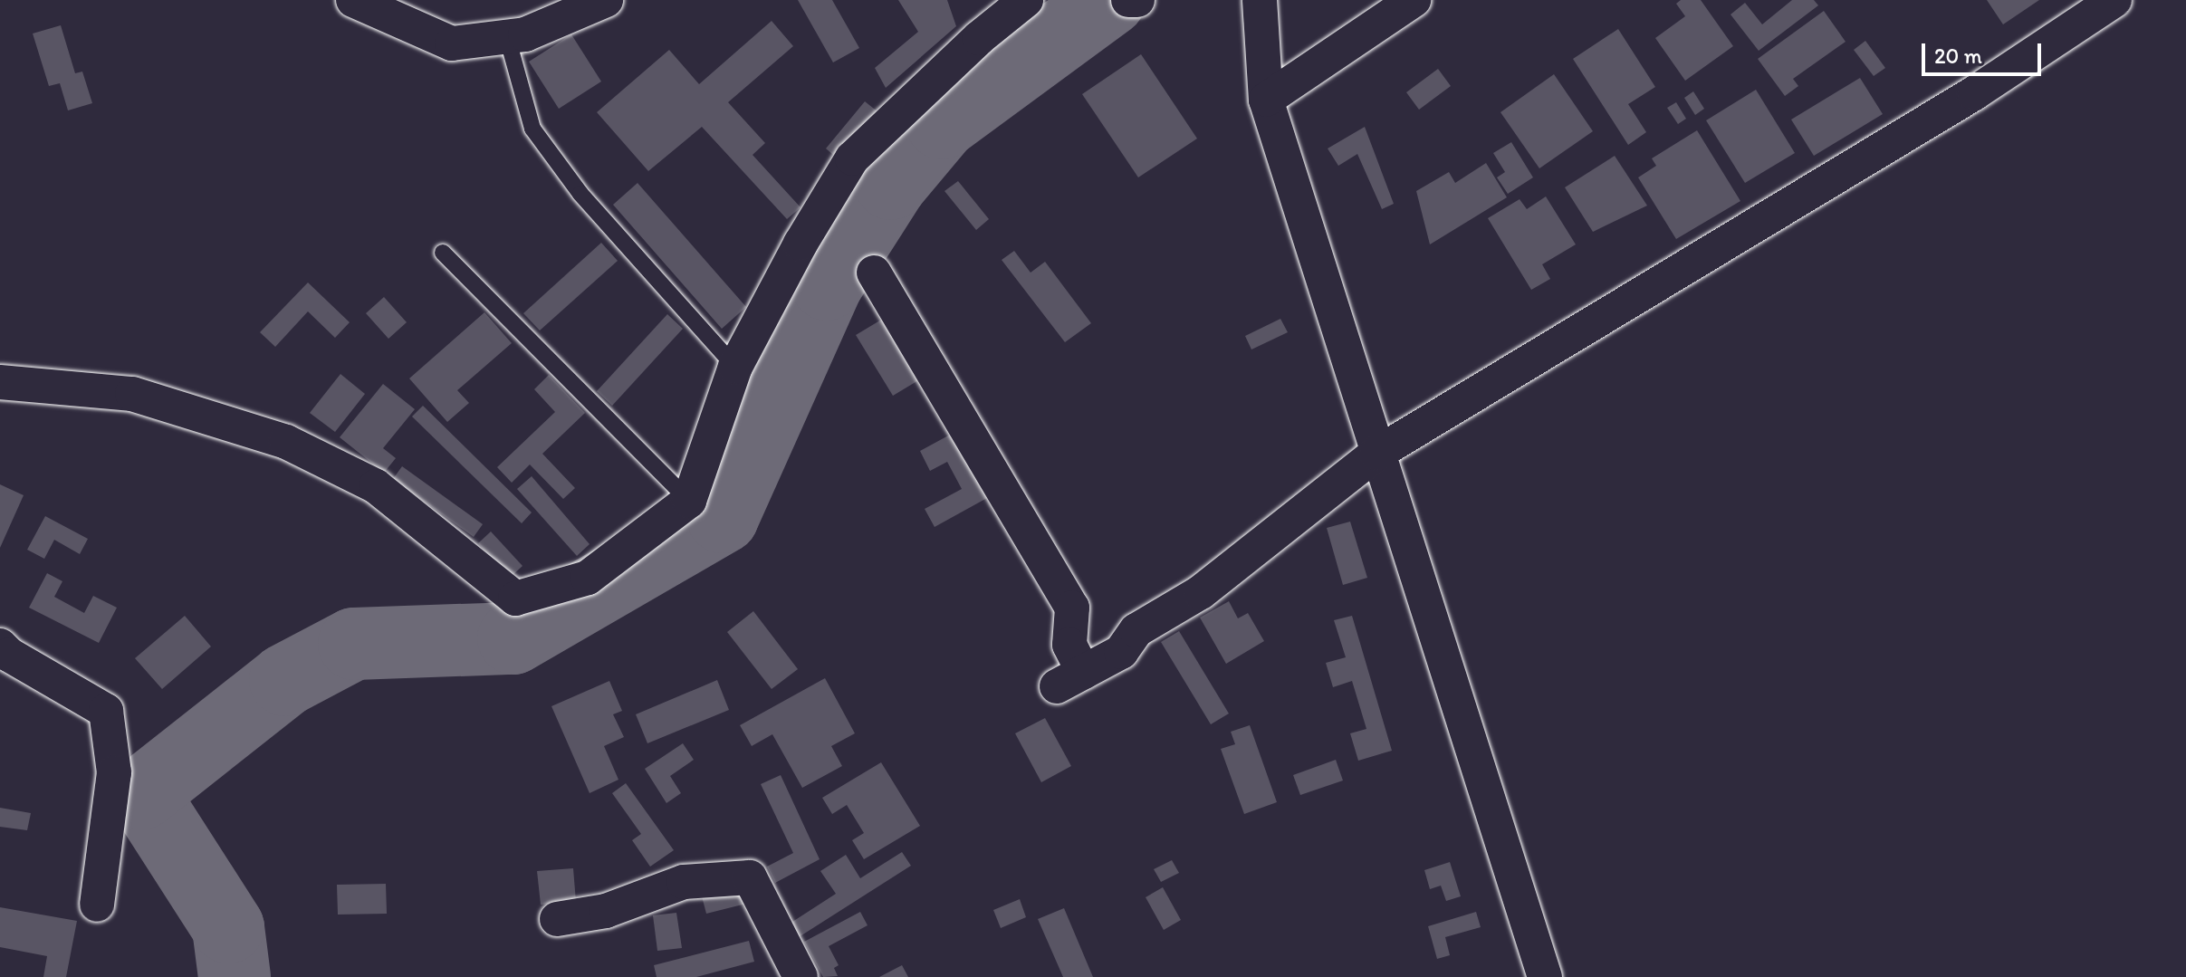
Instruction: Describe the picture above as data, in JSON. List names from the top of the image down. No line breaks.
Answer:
{"scale_bar":"20 m"}
